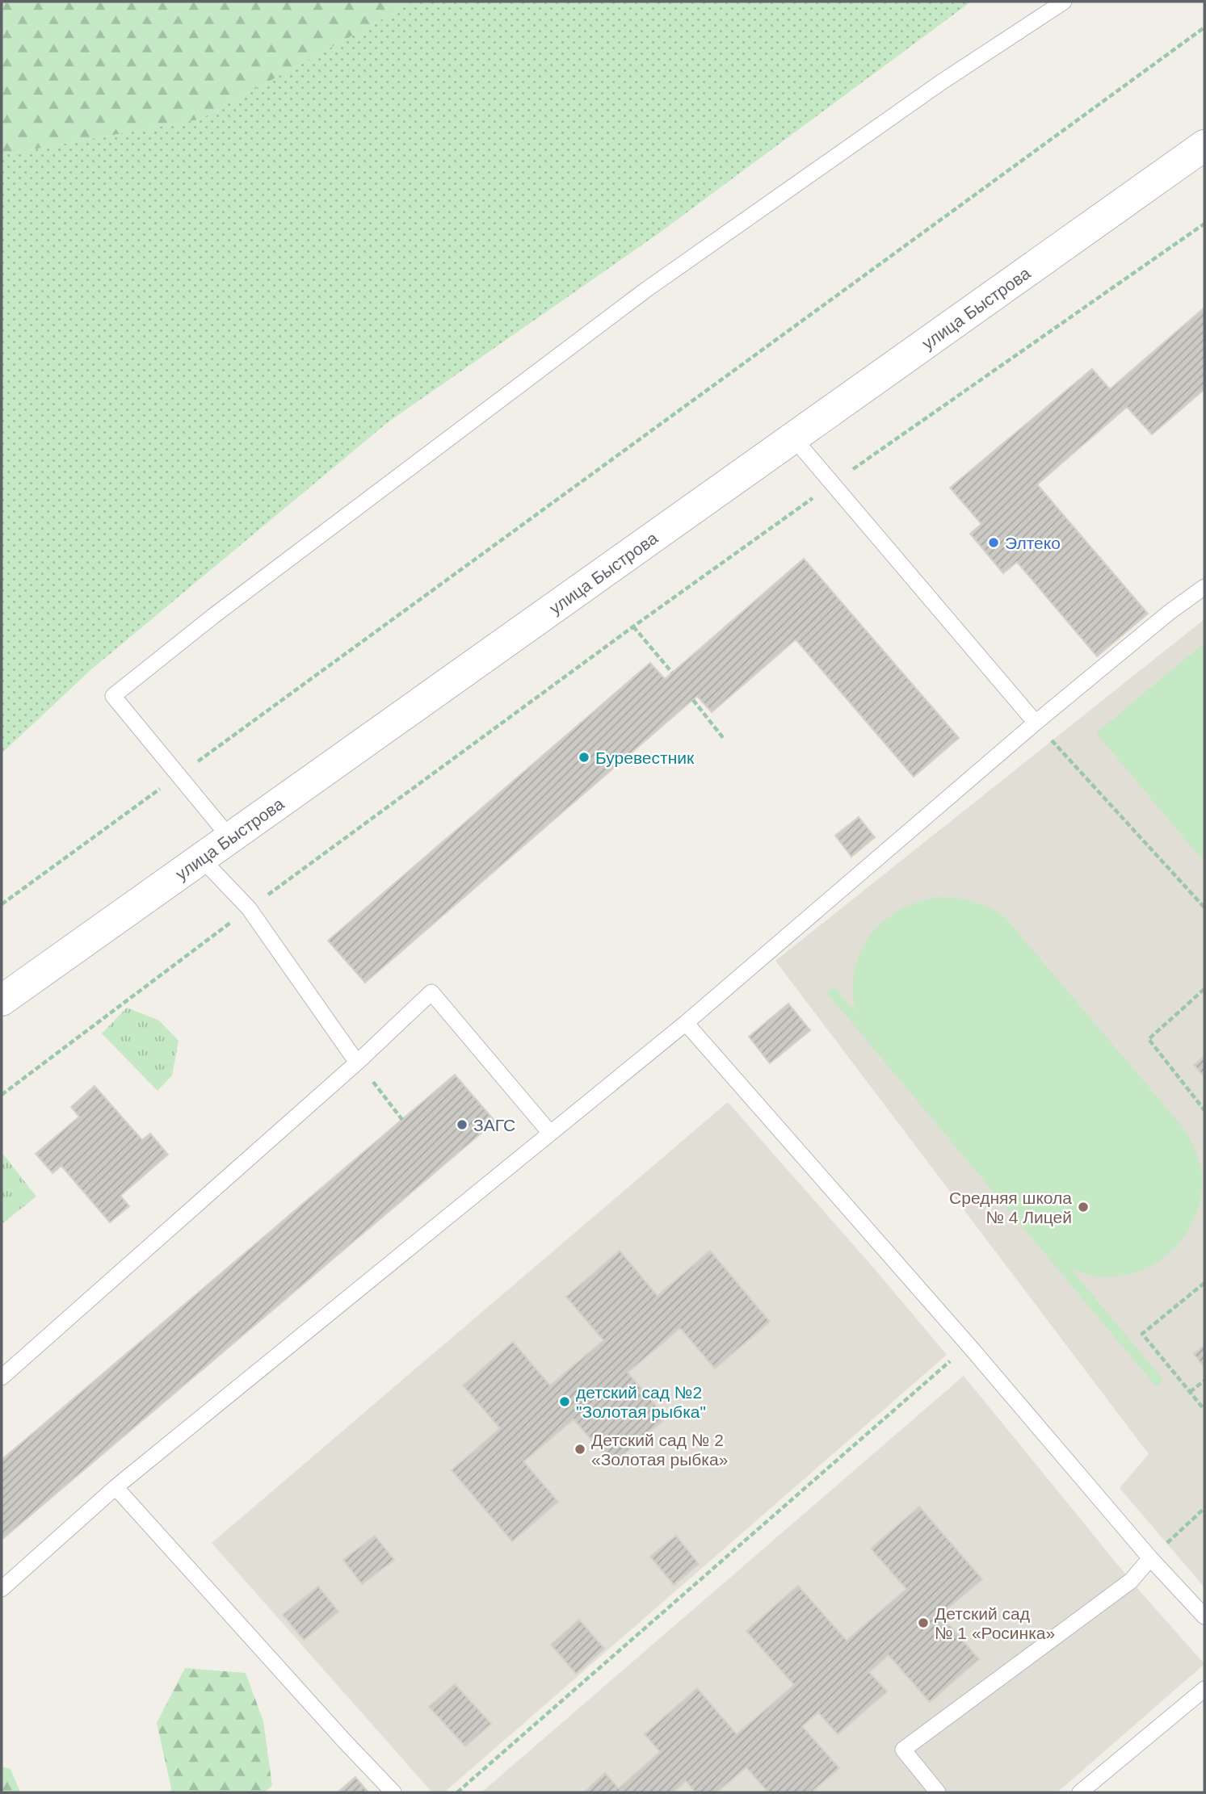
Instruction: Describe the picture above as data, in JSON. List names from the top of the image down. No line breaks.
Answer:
{"streets":{"street":["улица Быстрова"]},"places":["Элтеко","Буревестник","ЗАГС","Средняя школа № 4 Лицей","детский сад №2 \"Золотая рыбка\"","Детский сад № 2 «Золотая рыбка»","Детский сад № 1 «Росинка»"]}
